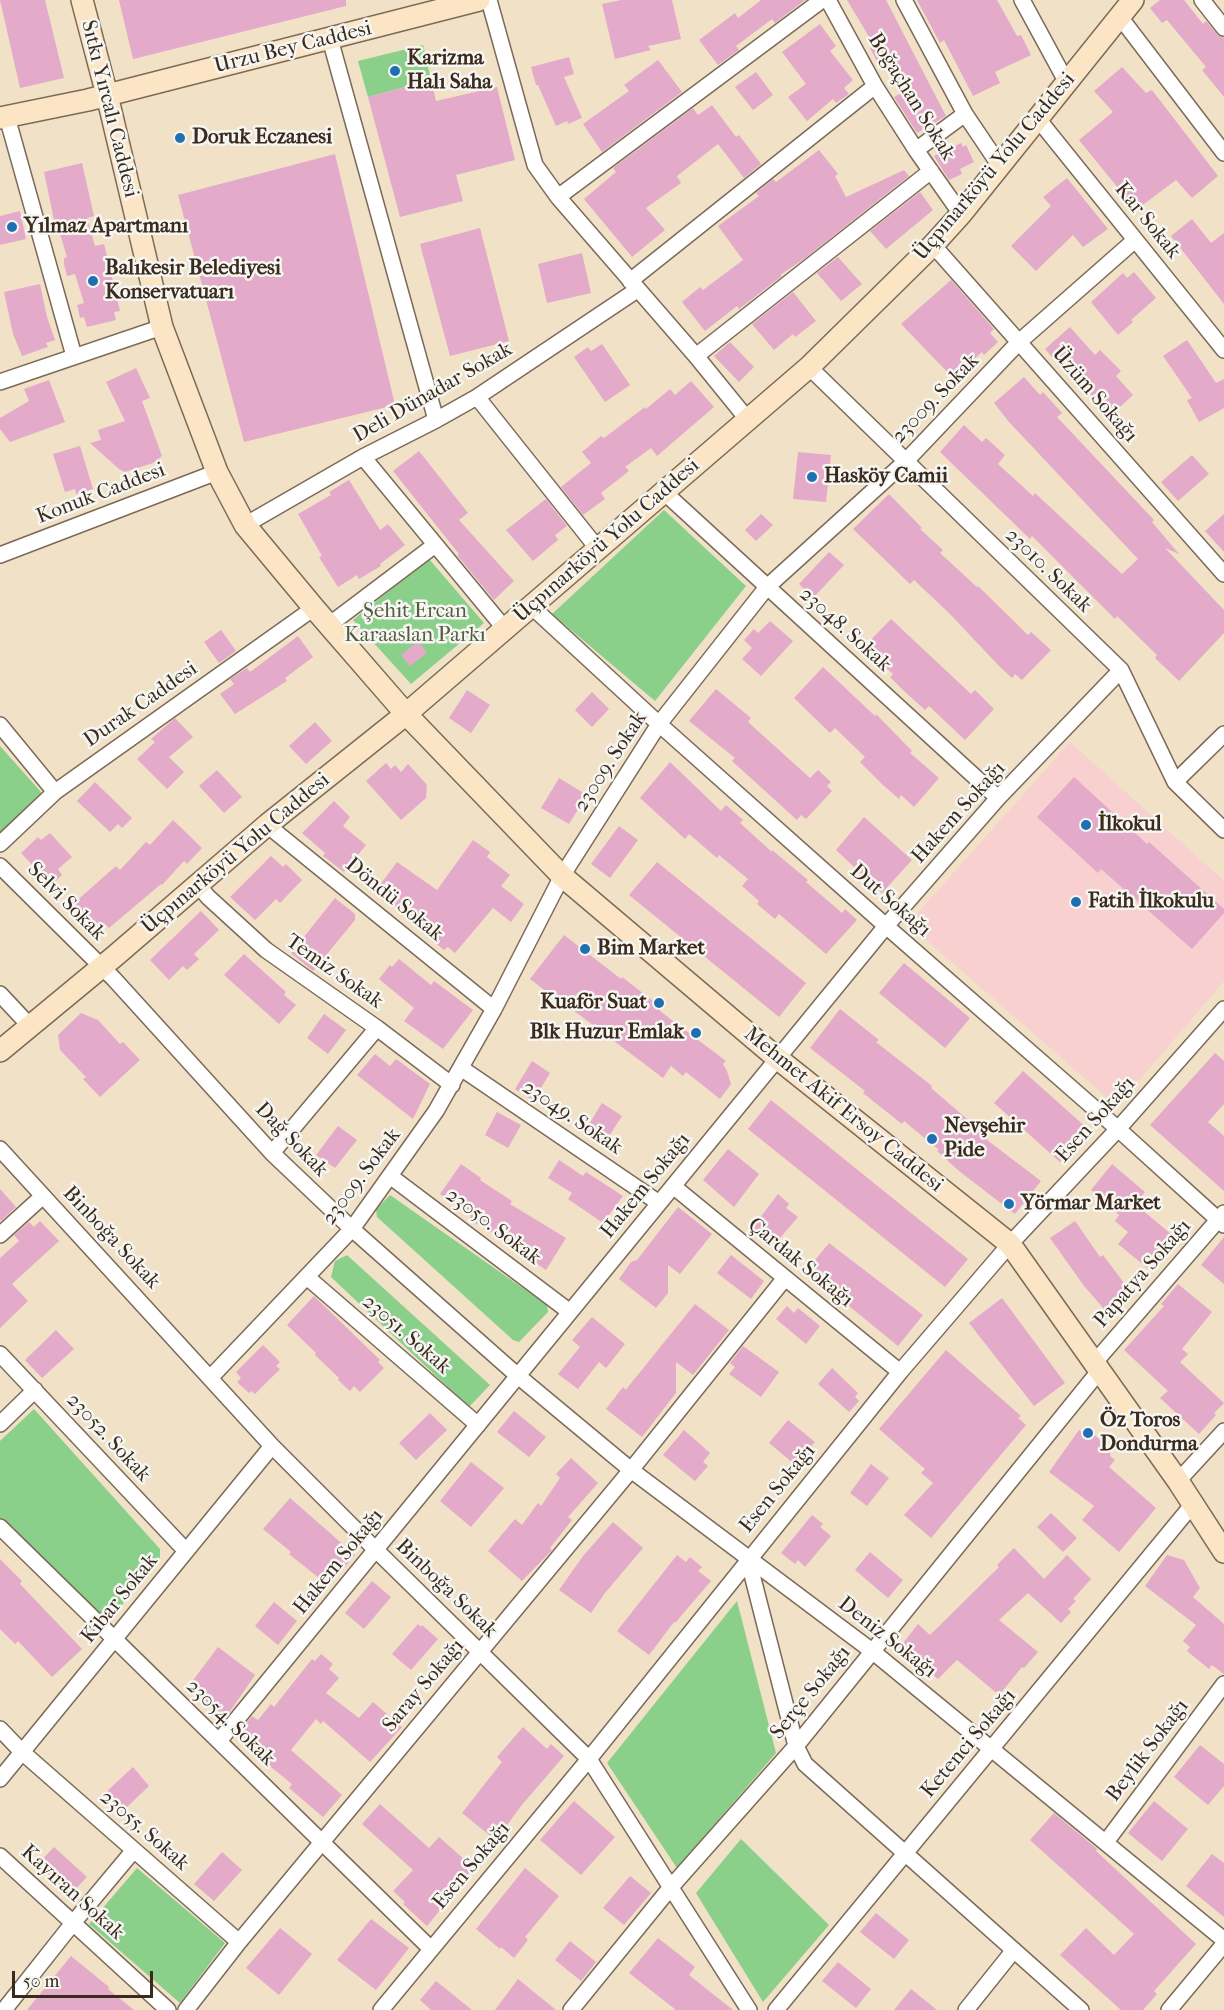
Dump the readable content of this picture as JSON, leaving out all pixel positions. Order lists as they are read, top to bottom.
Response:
{
  "streets": {
    "main road": [
      "Urzu Bey Caddesi",
      "Sıtkı Yırcalı Caddesi",
      "Üçpınarköyü Yolu Caddesi",
      "Mehmet Akif Ersoy Caddesi"
    ],
    "street": [
      "Boğaçhan Sokak",
      "Kar Sokak",
      "Deli Dünadar Sokak",
      "Üzüm Sokağı",
      "23009. Sokak",
      "Konuk Caddesi",
      "23010. Sokak",
      "23048. Sokak",
      "Durak Caddesi",
      "Hakem Sokağı",
      "Döndü Sokak",
      "Dut Sokağı",
      "Selvi Sokak",
      "Temiz Sokak",
      "23049. Sokak",
      "Esen Sokağı",
      "Dağ Sokak",
      "23050. Sokak",
      "Binboğa Sokak",
      "Çardak Sokağı",
      "Papatya Sokağı",
      "23051. Sokak",
      "23052. Sokak",
      "Kibar Sokak",
      "Deniz Sokağı",
      "Saray Sokağı",
      "Serçe Sokağı",
      "23054. Sokak",
      "Ketenci Sokağı",
      "Beylik Sokağı",
      "23055. Sokak",
      "Kayıran Sokak"
    ]
  },
  "crossings": [
    ["Urzu Bey Caddesi", "Sıtkı Yırcalı Caddesi"],
    ["Boğaçhan Sokak", "Üçpınarköyü Yolu Caddesi"],
    ["Boğaçhan Sokak", "Deli Dünadar Sokak"],
    ["Sıtkı Yırcalı Caddesi", "Üçpınarköyü Yolu Caddesi"],
    ["Sıtkı Yırcalı Caddesi", "Deli Dünadar Sokak"],
    ["Sıtkı Yırcalı Caddesi", "Konuk Caddesi"],
    ["Sıtkı Yırcalı Caddesi", "Durak Caddesi"],
    ["Sıtkı Yırcalı Caddesi", "Mehmet Akif Ersoy Caddesi"],
    ["Üçpınarköyü Yolu Caddesi", "Kar Sokak"],
    ["Üçpınarköyü Yolu Caddesi", "Üzüm Sokağı"],
    ["Üçpınarköyü Yolu Caddesi", "23010. Sokak"],
    ["Üçpınarköyü Yolu Caddesi", "23048. Sokak"],
    ["Üçpınarköyü Yolu Caddesi", "Döndü Sokak"],
    ["Üçpınarköyü Yolu Caddesi", "Dut Sokağı"],
    ["Üçpınarköyü Yolu Caddesi", "Selvi Sokak"],
    ["Üçpınarköyü Yolu Caddesi", "Temiz Sokak"],
    ["Üçpınarköyü Yolu Caddesi", "Mehmet Akif Ersoy Caddesi"],
    ["Üçpınarköyü Yolu Caddesi", "Dağ Sokak"],
    ["Kar Sokak", "23009. Sokak"],
    ["Üzüm Sokağı", "23009. Sokak"],
    ["23009. Sokak", "23010. Sokak"],
    ["23009. Sokak", "23048. Sokak"],
    ["23009. Sokak", "Döndü Sokak"],
    ["23009. Sokak", "Dut Sokağı"],
    ["23009. Sokak", "Temiz Sokak"],
    ["23009. Sokak", "Mehmet Akif Ersoy Caddesi"],
    ["23009. Sokak", "23049. Sokak"],
    ["23009. Sokak", "Dağ Sokak"],
    ["23009. Sokak", "23050. Sokak"],
    ["23009. Sokak", "Binboğa Sokak"],
    ["23009. Sokak", "23051. Sokak"],
    ["23010. Sokak", "Hakem Sokağı"],
    ["23048. Sokak", "Hakem Sokağı"],
    ["Hakem Sokağı", "Dut Sokağı"],
    ["Hakem Sokağı", "Mehmet Akif Ersoy Caddesi"],
    ["Hakem Sokağı", "23049. Sokak"],
    ["Hakem Sokağı", "Dağ Sokak"],
    ["Hakem Sokağı", "23050. Sokak"],
    ["Hakem Sokağı", "Binboğa Sokak"],
    ["Hakem Sokağı", "Çardak Sokağı"],
    ["Hakem Sokağı", "23051. Sokak"],
    ["Hakem Sokağı", "Deniz Sokağı"],
    ["Hakem Sokağı", "23054. Sokak"],
    ["Dut Sokağı", "Esen Sokağı"],
    ["Dut Sokağı", "Papatya Sokağı"],
    ["Selvi Sokak", "Dağ Sokak"],
    ["Mehmet Akif Ersoy Caddesi", "Esen Sokağı"],
    ["Mehmet Akif Ersoy Caddesi", "Papatya Sokağı"],
    ["Mehmet Akif Ersoy Caddesi", "Serçe Sokağı"],
    ["Mehmet Akif Ersoy Caddesi", "Ketenci Sokağı"],
    ["Esen Sokağı", "Binboğa Sokak"],
    ["Esen Sokağı", "Çardak Sokağı"],
    ["Esen Sokağı", "Deniz Sokağı"],
    ["Esen Sokağı", "23054. Sokak"],
    ["Dağ Sokak", "Deniz Sokağı"],
    ["Binboğa Sokak", "Kibar Sokak"],
    ["Binboğa Sokak", "Saray Sokağı"],
    ["Binboğa Sokak", "Serçe Sokağı"],
    ["Çardak Sokağı", "Saray Sokağı"],
    ["Papatya Sokağı", "Serçe Sokağı"],
    ["23052. Sokak", "Kibar Sokak"],
    ["Kibar Sokak", "23054. Sokak"],
    ["Kibar Sokak", "23055. Sokak"],
    ["Deniz Sokağı", "Saray Sokağı"],
    ["Deniz Sokağı", "Serçe Sokağı"],
    ["Deniz Sokağı", "Ketenci Sokağı"],
    ["Deniz Sokağı", "Beylik Sokağı"],
    ["Saray Sokağı", "23054. Sokak"],
    ["Saray Sokağı", "23055. Sokak"]
  ],
  "parks": ["Şehit Ercan Karaaslan Parkı"],
  "places": [
    "Karizma Halı Saha",
    "Doruk Eczanesi",
    "Yılmaz Apartmanı",
    "Balıkesir Belediyesi Konservatuarı",
    "Hasköy Camii",
    "İlkokul",
    "Fatih İlkokulu",
    "Bim Market",
    "Kuaför Suat",
    "Blk Huzur Emlak",
    "Nevşehir Pide",
    "Yörmar Market",
    "Öz Toros Dondurma"
  ],
  "scale_bar": "50 m"
}
